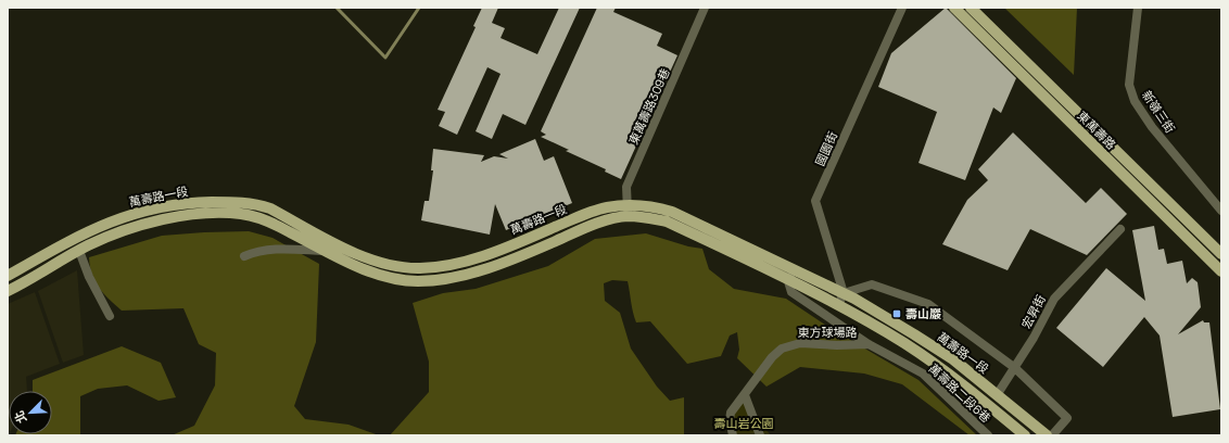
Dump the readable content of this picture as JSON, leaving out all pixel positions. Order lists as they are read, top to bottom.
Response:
{
  "streets": {
    "main road": ["東萬壽路", "萬壽路一段"],
    "street": [
      "東萬壽路309巷",
      "新嶺三街",
      "國園街",
      "宏昇街",
      "東方球場路",
      "萬壽路二段6巷"
    ]
  },
  "crossings": [
    ["東萬壽路309巷", "萬壽路一段"],
    ["國園街", "萬壽路一段"],
    ["萬壽路一段", "宏昇街"],
    ["萬壽路一段", "東方球場路"],
    ["東方球場路", "萬壽路二段6巷"]
  ],
  "parks": ["壽山岩公園"],
  "places": {
    "transit": ["壽山巖"]
  },
  "north": "bottom left"
}
